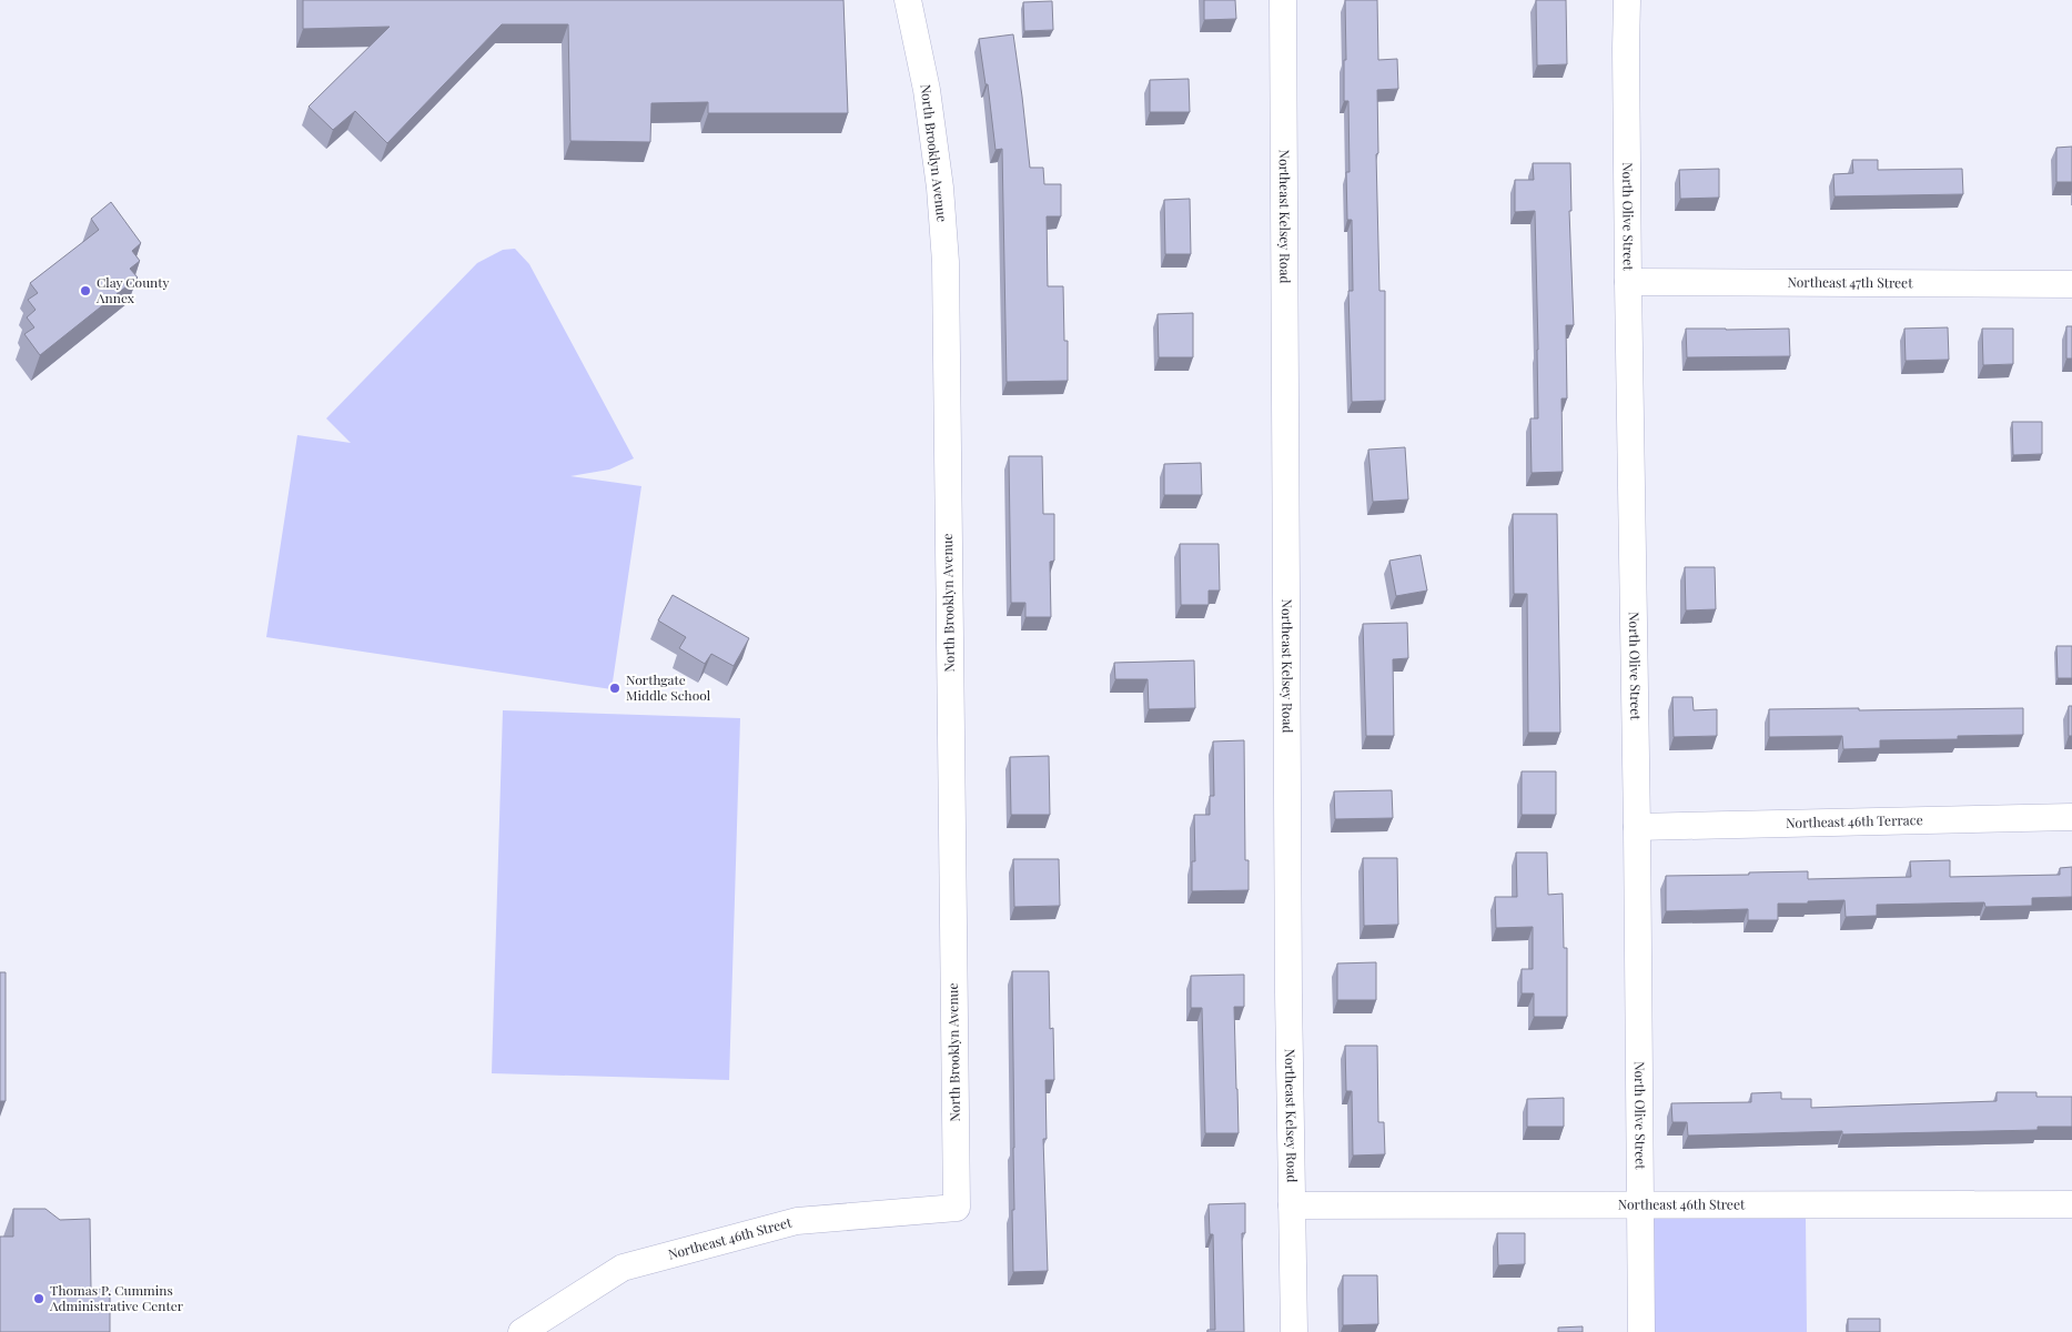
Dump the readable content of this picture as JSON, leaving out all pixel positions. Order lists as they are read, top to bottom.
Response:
{
  "streets": {
    "street": [
      "North Brooklyn Avenue",
      "Northeast Kelsey Road",
      "North Olive Street",
      "Northeast 47th Street",
      "Northeast 46th Terrace",
      "Northeast 46th Street"
    ]
  },
  "crossings": [
    ["North Brooklyn Avenue", "Northeast 46th Street"],
    ["Northeast Kelsey Road", "Northeast 46th Street"],
    ["North Olive Street", "Northeast 47th Street"],
    ["North Olive Street", "Northeast 46th Terrace"],
    ["North Olive Street", "Northeast 46th Street"]
  ],
  "places": ["Clay County Annex", "Northgate Middle School", "Thomas P. Cummins Administrative Center"]
}
